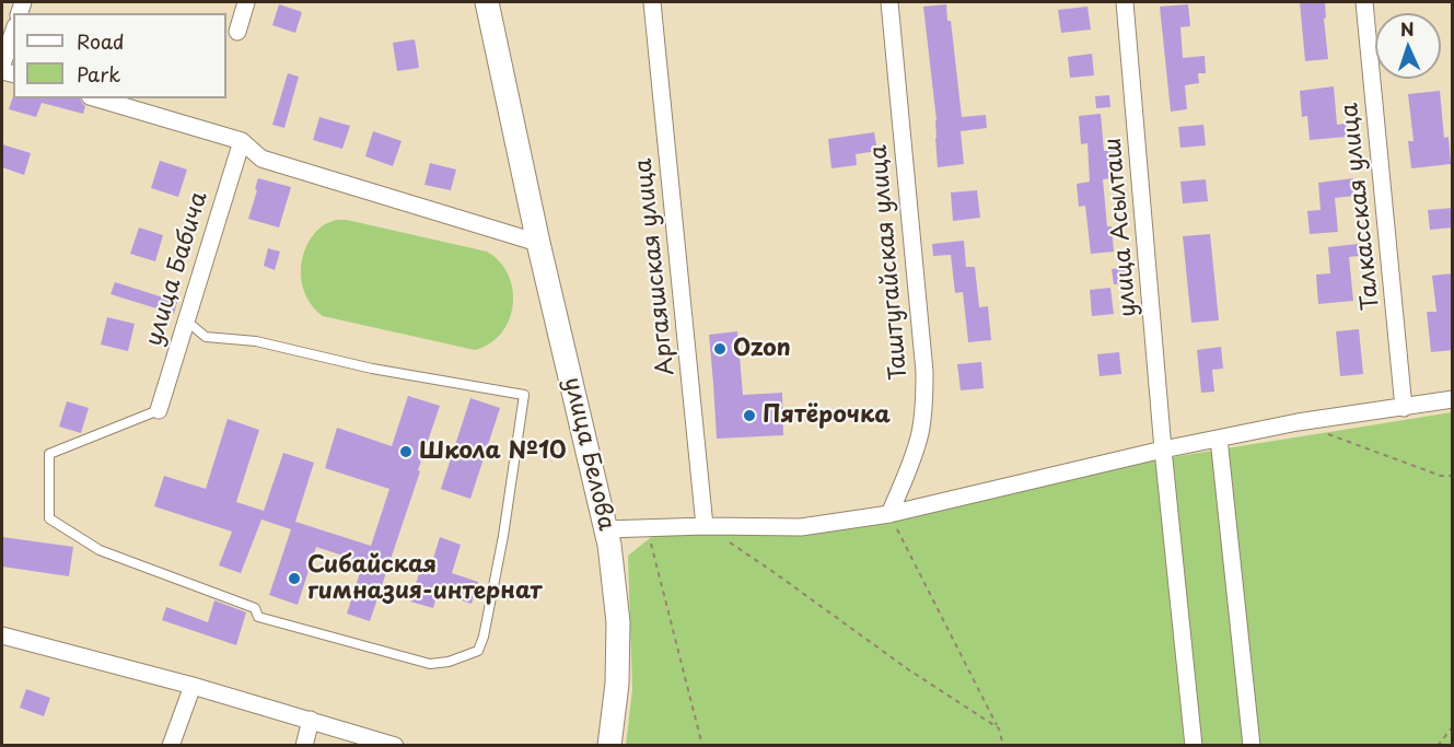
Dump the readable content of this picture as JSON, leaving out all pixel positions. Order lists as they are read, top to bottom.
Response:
{
  "streets": {
    "main road": ["улица Белова"],
    "street": [
      "Талкасская улица",
      "улица Асылташ",
      "Таштугайская улица",
      "Аргаяшская улица",
      "улица Бабича"
    ]
  },
  "places": [
    "Ozon",
    "Пятёрочка",
    "Школа №10",
    "Сибайская гимназия-интернат"
  ],
  "legend": ["Road", "Park"],
  "north": "top"
}
